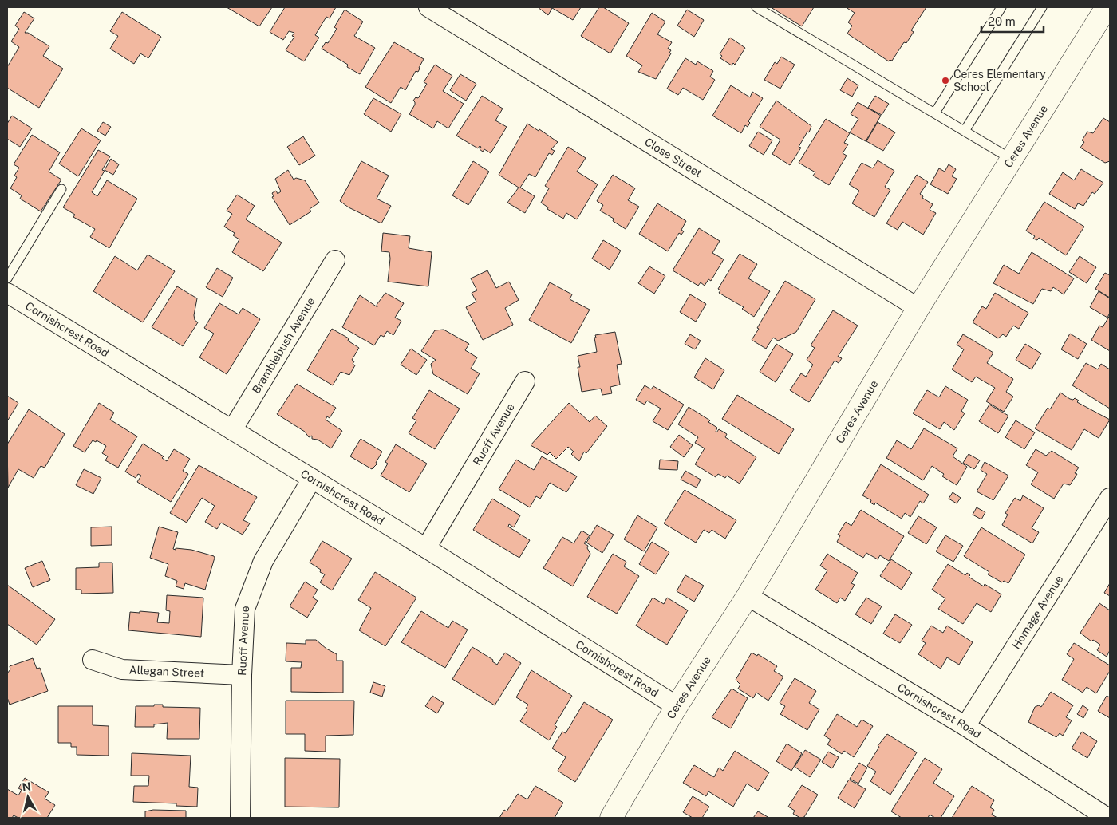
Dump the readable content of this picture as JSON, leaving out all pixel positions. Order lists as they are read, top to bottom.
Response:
{
  "streets": {
    "street": [
      "Ceres Avenue",
      "Close Street",
      "Cornishcrest Road",
      "Bramblebush Avenue",
      "Ruoff Avenue",
      "Homage Avenue",
      "Allegan Street"
    ]
  },
  "crossings": [
    ["Ceres Avenue", "Close Street"],
    ["Ceres Avenue", "Cornishcrest Road"],
    ["Cornishcrest Road", "Bramblebush Avenue"],
    ["Cornishcrest Road", "Ruoff Avenue"],
    ["Cornishcrest Road", "Homage Avenue"],
    ["Ruoff Avenue", "Allegan Street"]
  ],
  "places": ["Ceres Elementary School"],
  "scale_bar": "20 m",
  "north": "top"
}
